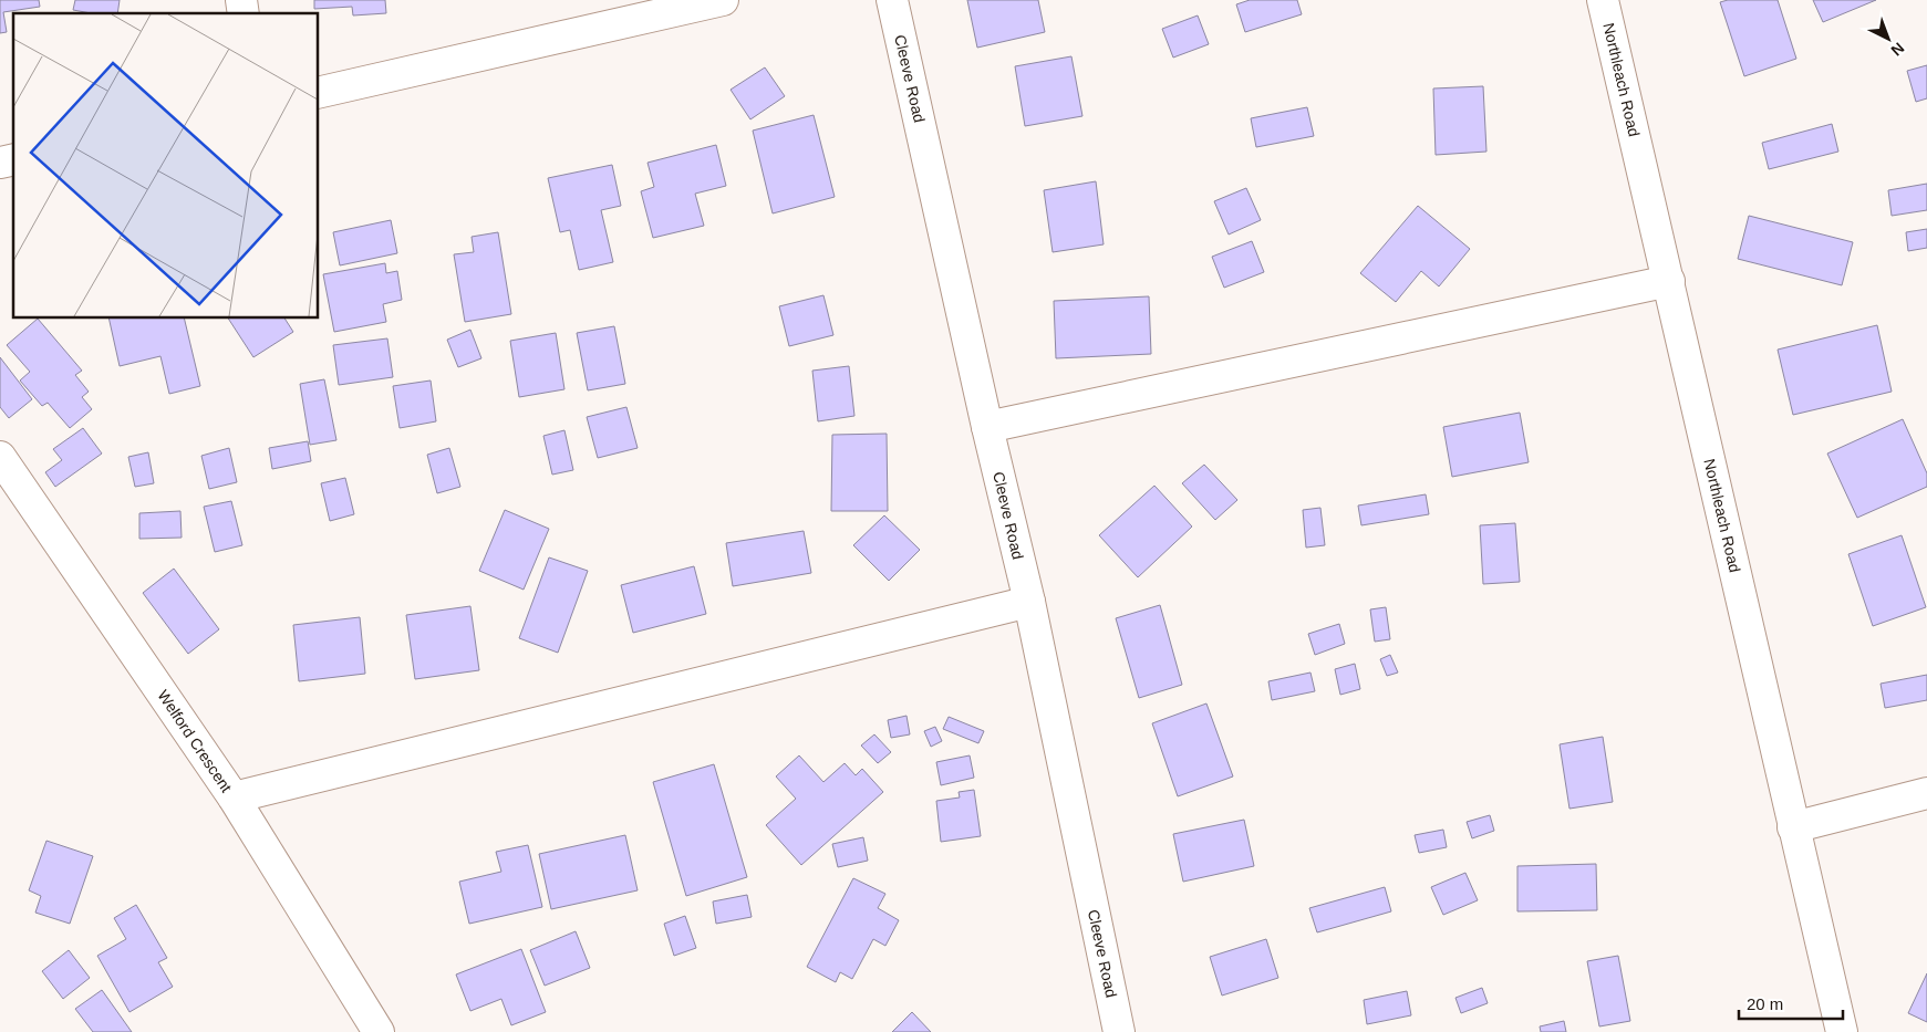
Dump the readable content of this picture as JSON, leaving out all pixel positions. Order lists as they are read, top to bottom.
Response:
{
  "streets": {
    "street": ["Cleeve Road", "Northleach Road", "Welford Crescent"]
  },
  "scale_bar": "20 m",
  "north": "bottom right"
}
